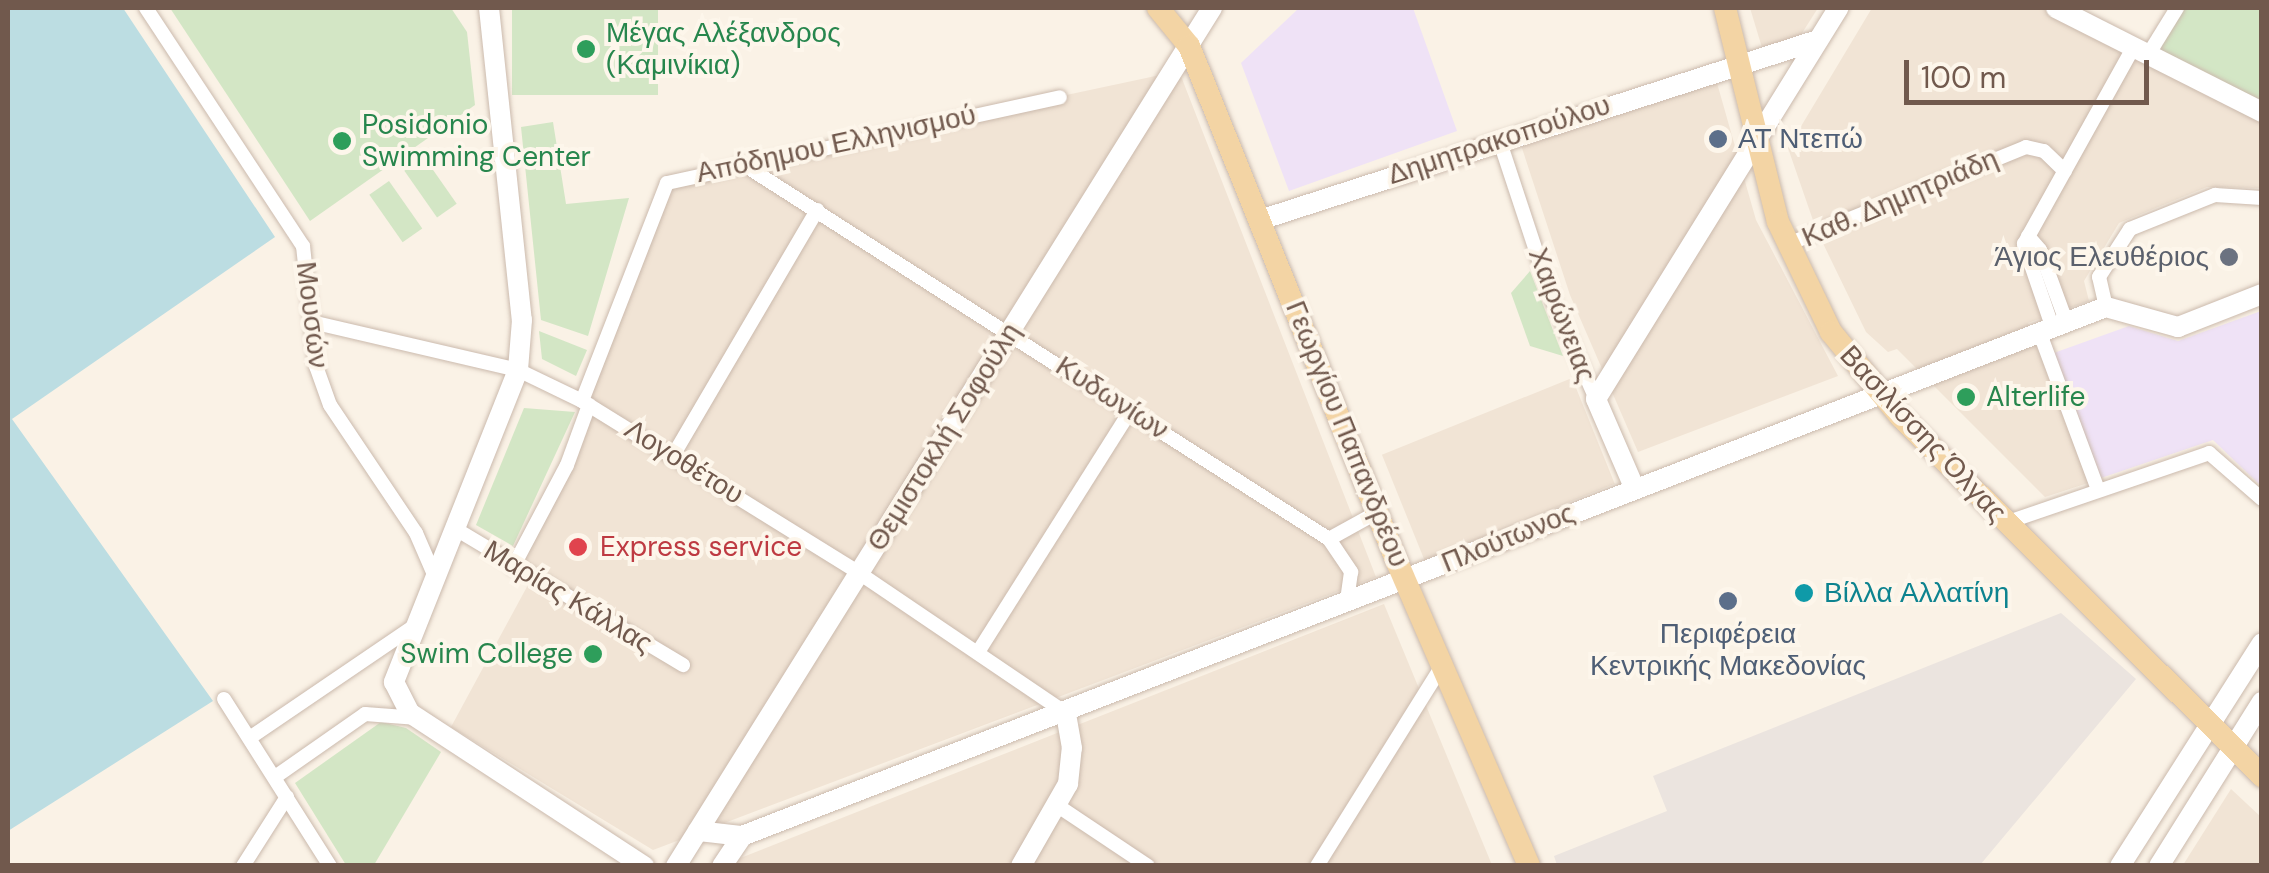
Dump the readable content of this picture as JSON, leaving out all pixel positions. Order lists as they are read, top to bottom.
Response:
{
  "streets": {
    "main road": [
      "Δημητρακοπούλου",
      "Χαιρώνειας",
      "Γεωργίου Παπανδρέου",
      "Βασιλίσσης Όλγας",
      "Θεμιστοκλή Σοφούλη",
      "Πλούτωνος",
      "Μαρίας Κάλλας"
    ],
    "street": [
      "Απόδημου Ελληνισμού",
      "Καθ. Δημητριάδη",
      "Μουσών",
      "Κυδωνίων",
      "Λογοθέτου"
    ]
  },
  "crossings": [
    ["Δημητρακοπούλου", "Χαιρώνειας"],
    ["Δημητρακοπούλου", "Γεωργίου Παπανδρέου"],
    ["Δημητρακοπούλου", "Βασιλίσσης Όλγας"],
    ["Απόδημου Ελληνισμού", "Κυδωνίων"],
    ["Απόδημου Ελληνισμού", "Λογοθέτου"],
    ["Καθ. Δημητριάδη", "Βασιλίσσης Όλγας"],
    ["Μουσών", "Λογοθέτου"],
    ["Μουσών", "Μαρίας Κάλλας"],
    ["Χαιρώνειας", "Πλούτωνος"],
    ["Κυδωνίων", "Θεμιστοκλή Σοφούλη"],
    ["Γεωργίου Παπανδρέου", "Θεμιστοκλή Σοφούλη"],
    ["Γεωργίου Παπανδρέου", "Πλούτωνος"],
    ["Βασιλίσσης Όλγας", "Πλούτωνος"],
    ["Θεμιστοκλή Σοφούλη", "Λογοθέτου"],
    ["Θεμιστοκλή Σοφούλη", "Πλούτωνος"],
    ["Λογοθέτου", "Πλούτωνος"],
    ["Λογοθέτου", "Μαρίας Κάλλας"]
  ],
  "places": [
    "Μέγας Αλέξανδρος (Καμινίκια)",
    "ΑΤ Ντεπώ",
    "Posidonio Swimming Center",
    "Άγιος Ελευθέριος",
    "Alterlife",
    "Express service",
    "Βίλλα Αλλατίνη",
    "Περιφέρεια Κεντρικής Μακεδονίας",
    "Swim College"
  ],
  "scale_bar": "100 m"
}
